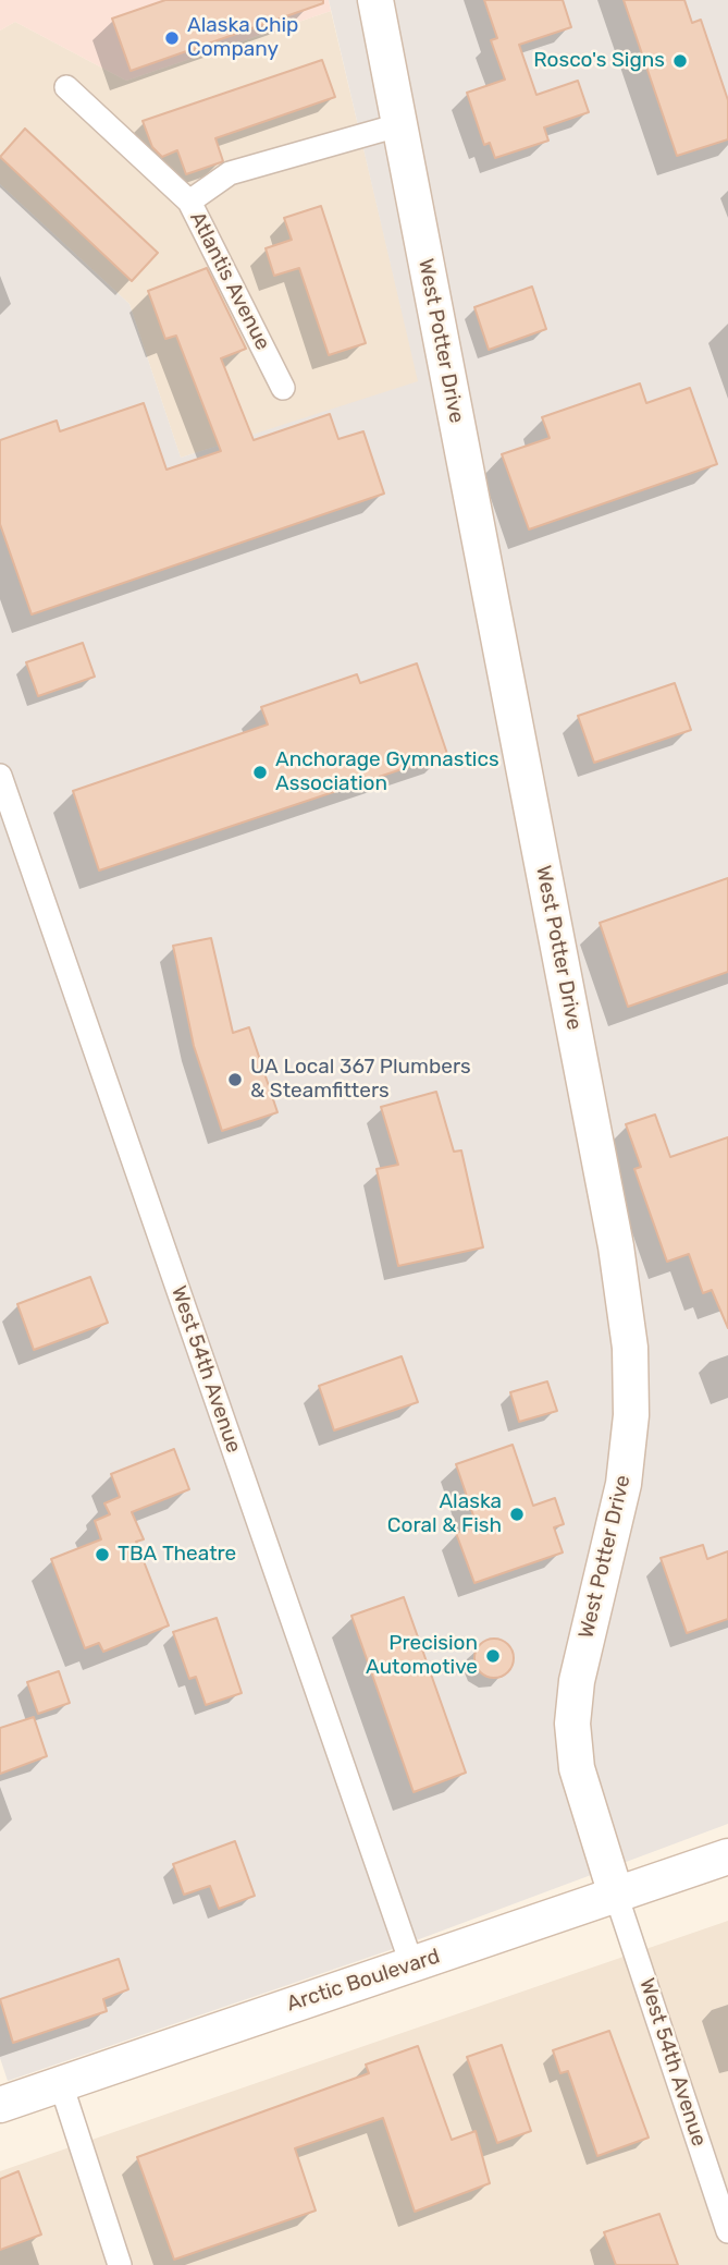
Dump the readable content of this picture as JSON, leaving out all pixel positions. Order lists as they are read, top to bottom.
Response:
{
  "streets": {
    "main road": ["West Potter Drive", "Arctic Boulevard"],
    "street": ["Atlantis Avenue", "West 54th Avenue"]
  },
  "crossings": [
    ["West Potter Drive", "West 54th Avenue"],
    ["West Potter Drive", "Arctic Boulevard"],
    ["West 54th Avenue", "Arctic Boulevard"]
  ],
  "places": [
    "Alaska Chip Company",
    "Rosco's Signs",
    "Anchorage Gymnastics Association",
    "UA Local 367 Plumbers & Steamfitters",
    "Alaska Coral & Fish",
    "TBA Theatre",
    "Precision Automotive"
  ]
}
